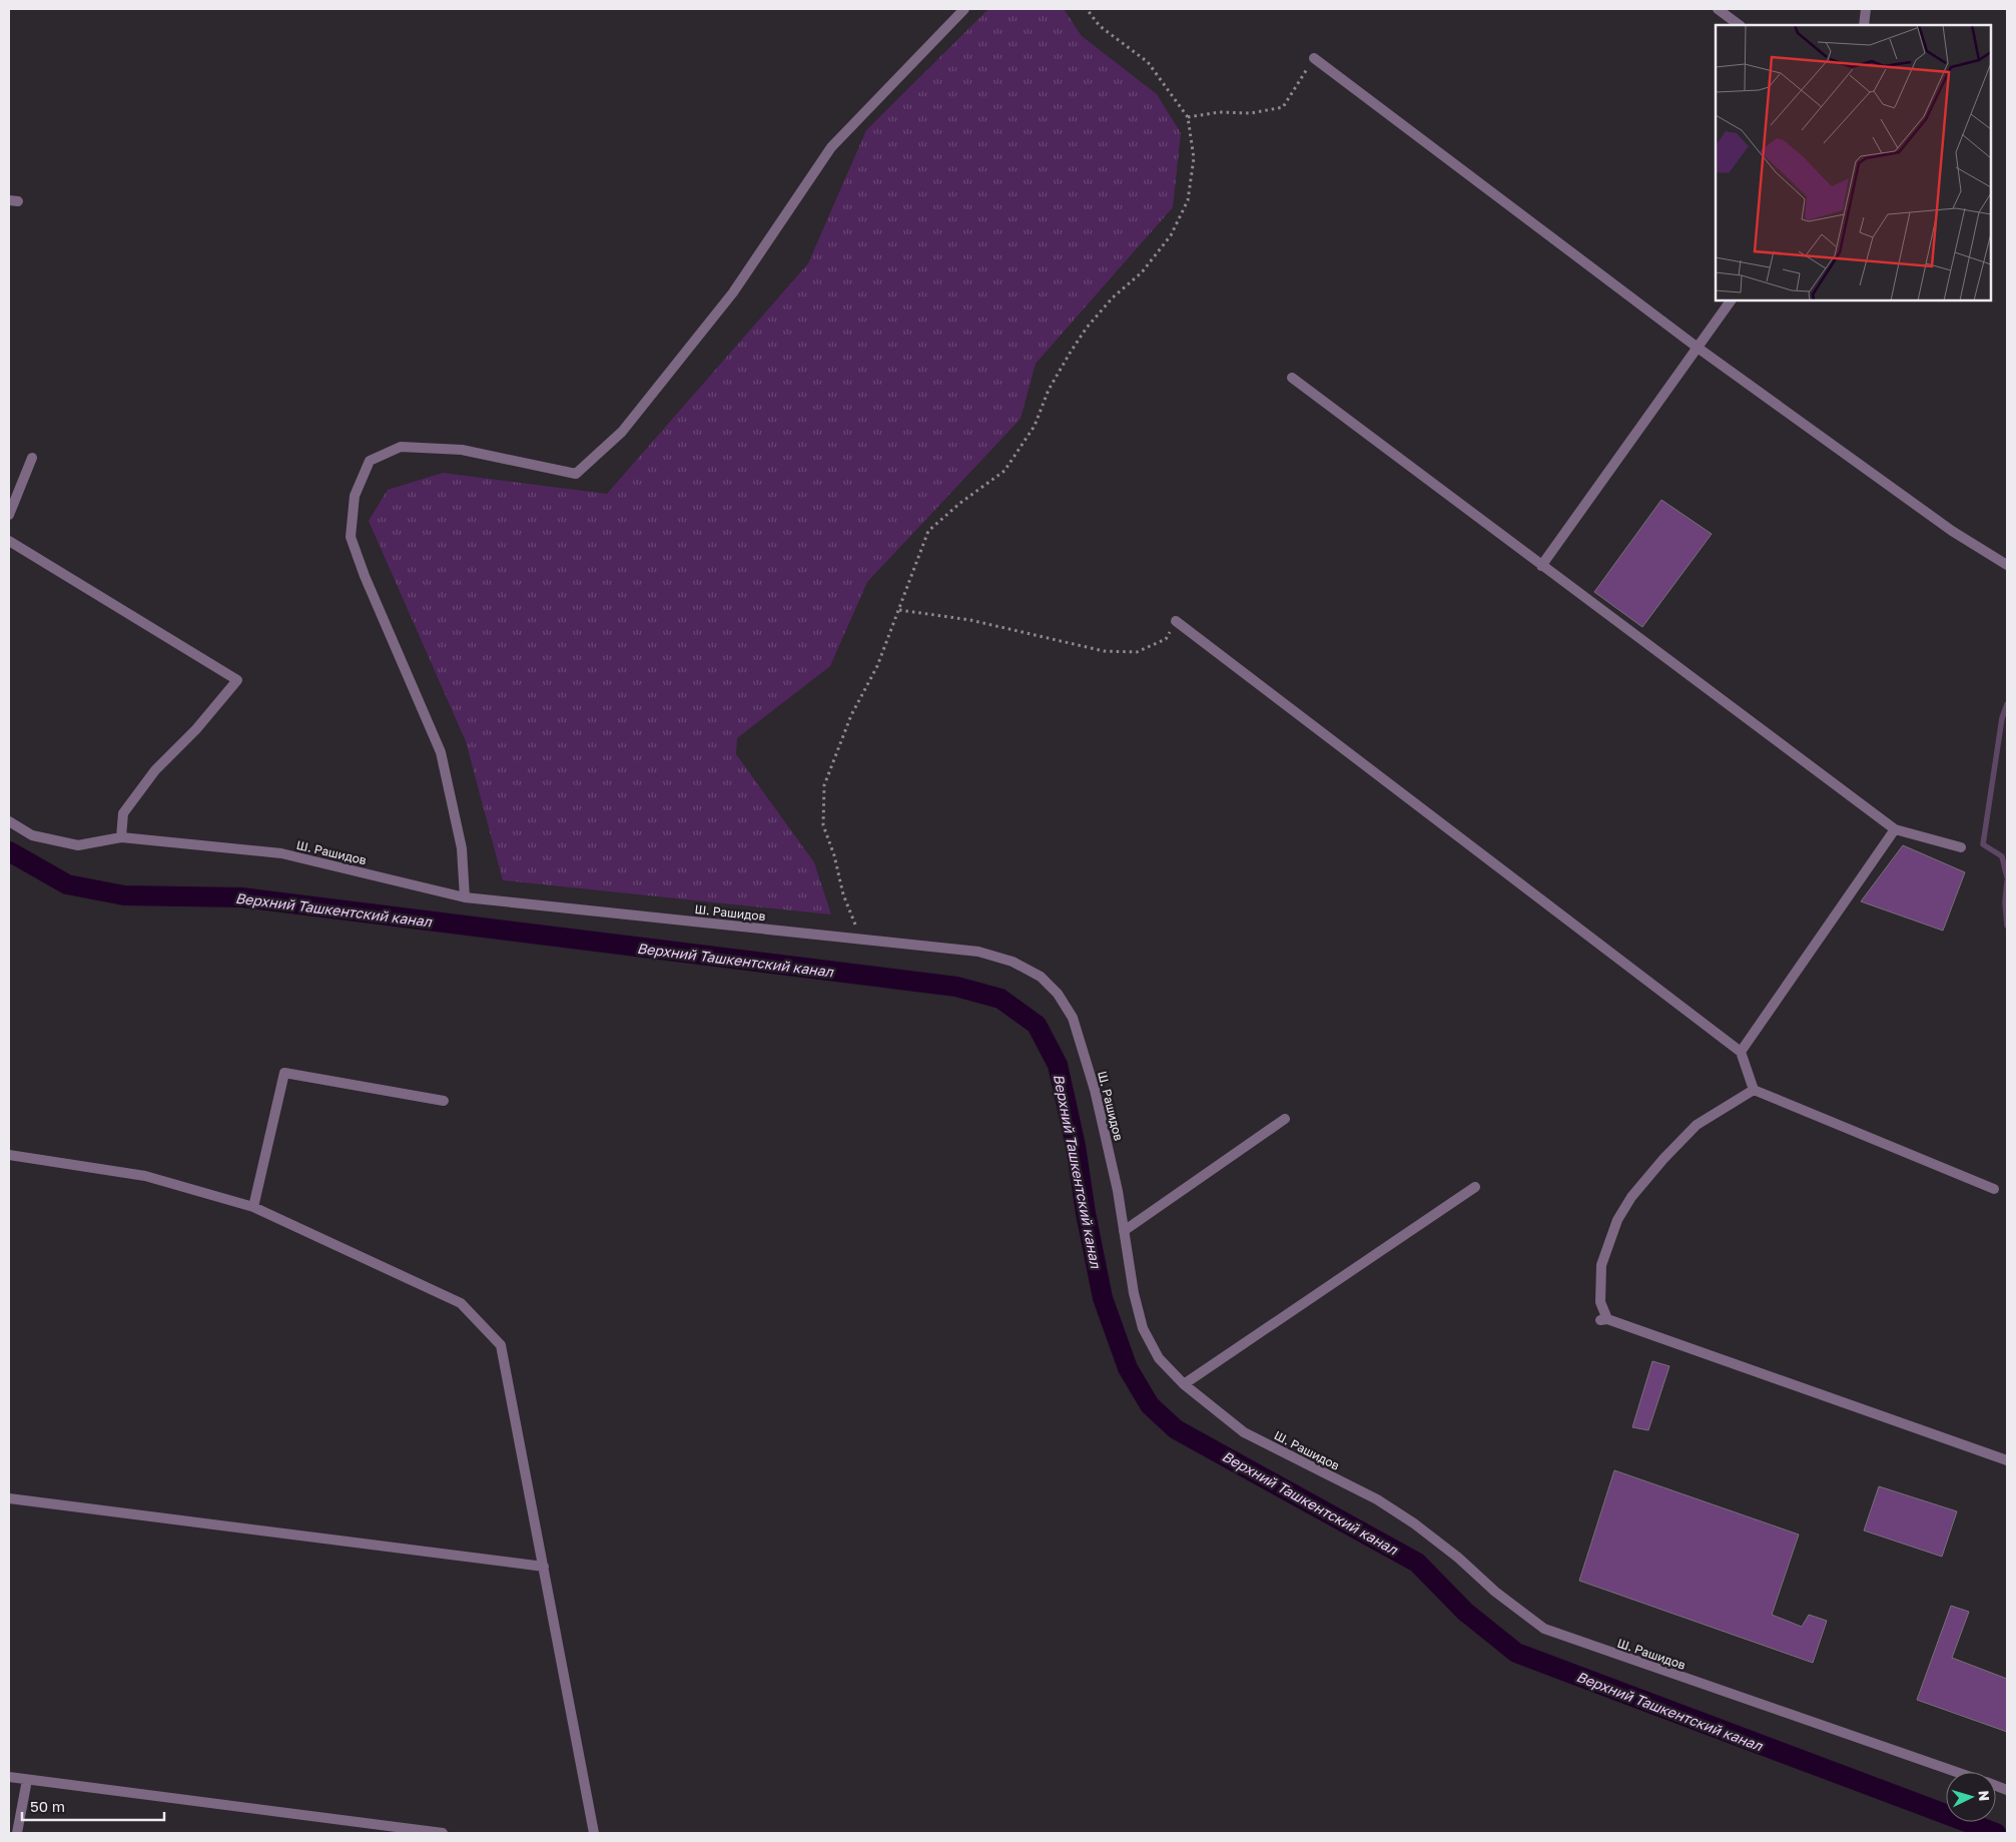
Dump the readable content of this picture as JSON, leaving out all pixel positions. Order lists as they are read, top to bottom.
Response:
{
  "streets": {
    "street": ["Ш. Рашидов"]
  },
  "water": ["Верхний Ташкентский канал"],
  "scale_bar": "50 m",
  "north": "right"
}
